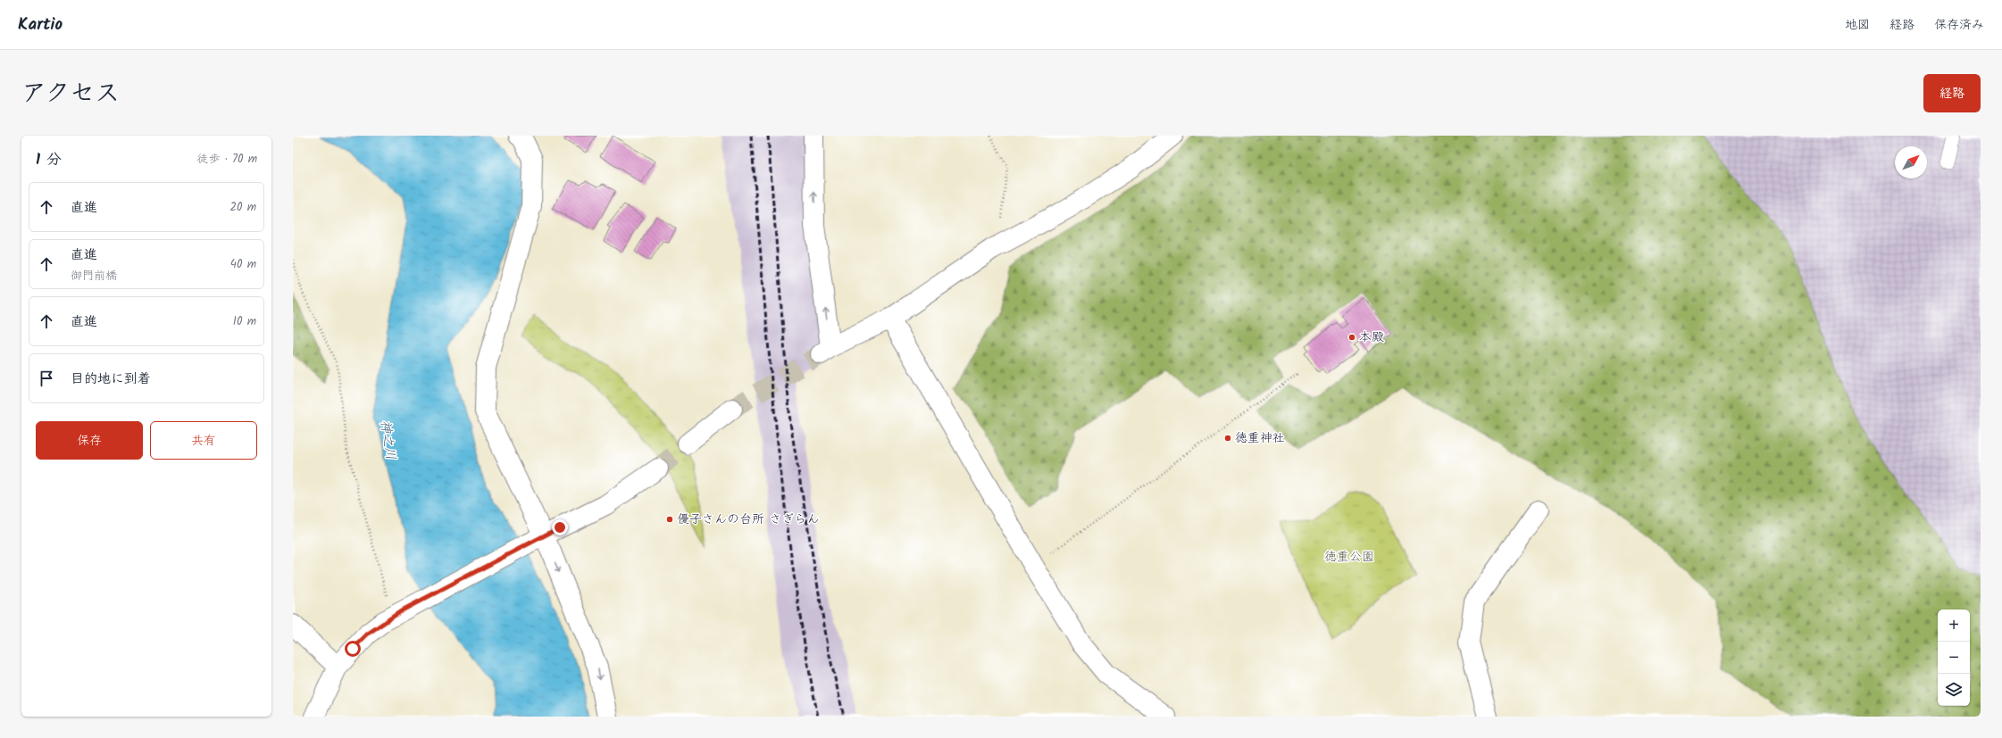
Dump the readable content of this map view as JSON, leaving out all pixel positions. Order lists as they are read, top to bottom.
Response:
{
  "water": ["神之川"],
  "parks": ["徳重公園"],
  "places": ["本殿", "徳重神社", "優子さんの台所 さぎらん"],
  "north": "top right",
  "page": {
    "header": "Kartio",
    "nav": ["地図", "経路", "保存済み"],
    "title": "アクセス",
    "buttons": [
      "経路",
      ["保存", "共有"]
    ],
    "heading": ["1 分", "徒歩 · 70 m"],
    "list": [
      ["直進", "20 m"],
      ["直進", "御門前橋", "40 m"],
      ["直進", "10 m"],
      "目的地に到着"
    ],
    "map_buttons": ["+", "−"]
  }
}
